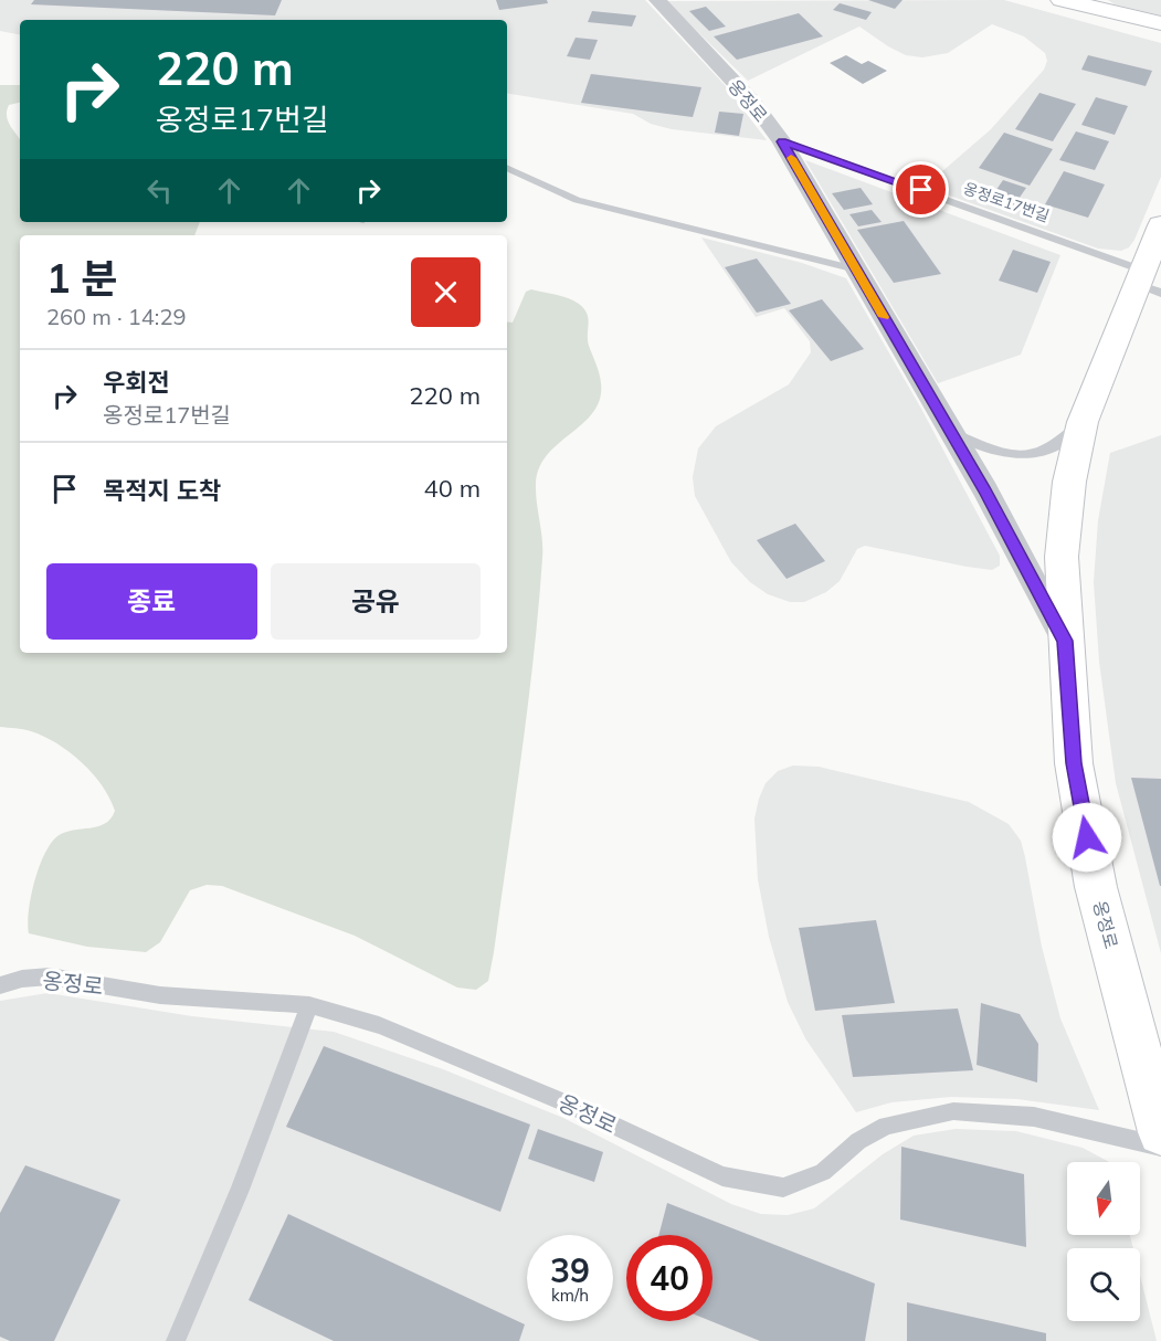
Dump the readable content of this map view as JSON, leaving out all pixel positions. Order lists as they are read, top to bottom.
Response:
{
  "streets": {
    "street": ["옹정로"],
    "lane": ["옹정로17번길"]
  },
  "crossings": [
    ["옹정로", "옹정로17번길"]
  ],
  "north": "bottom",
  "page": {
    "turn": ["220 m", "옹정로17번길"],
    "heading": ["1 분", "260 m · 14:29"],
    "list": [
      {
        "name": "우회전",
        "note": "옹정로17번길",
        "value": "220 m"
      },
      {
        "name": "목적지 도착",
        "value": "40 m"
      }
    ],
    "buttons": ["종료", "공유"],
    "speed": "39 km/h",
    "limit": "40"
  }
}
